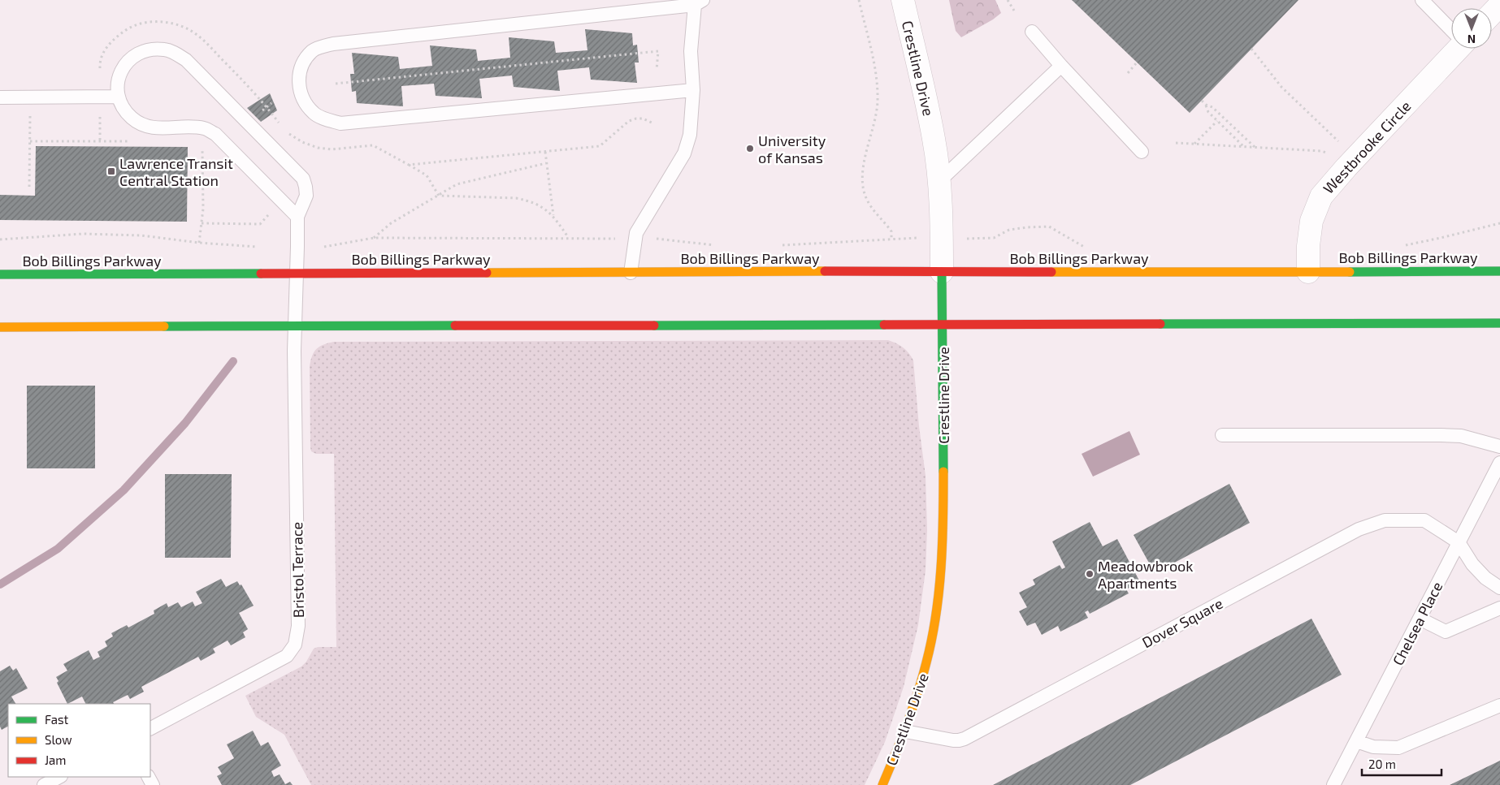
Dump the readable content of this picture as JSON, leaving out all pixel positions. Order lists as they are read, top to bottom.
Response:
{
  "streets": {
    "main road": ["Crestline Drive", "Bob Billings Parkway"],
    "street": ["Westbrooke Circle"],
    "lane": ["Bristol Terrace", "Dover Square", "Chelsea Place"]
  },
  "crossings": [
    ["Crestline Drive", "Bob Billings Parkway"],
    ["Crestline Drive", "Dover Square"],
    ["Westbrooke Circle", "Bob Billings Parkway"],
    ["Bob Billings Parkway", "Bristol Terrace"],
    ["Dover Square", "Chelsea Place"]
  ],
  "places": {
    "other": ["University of Kansas", "Meadowbrook Apartments"],
    "transit": ["Lawrence Transit Central Station"]
  },
  "legend": ["Fast", "Slow", "Jam"],
  "scale_bar": "20 m",
  "north": "bottom"
}
